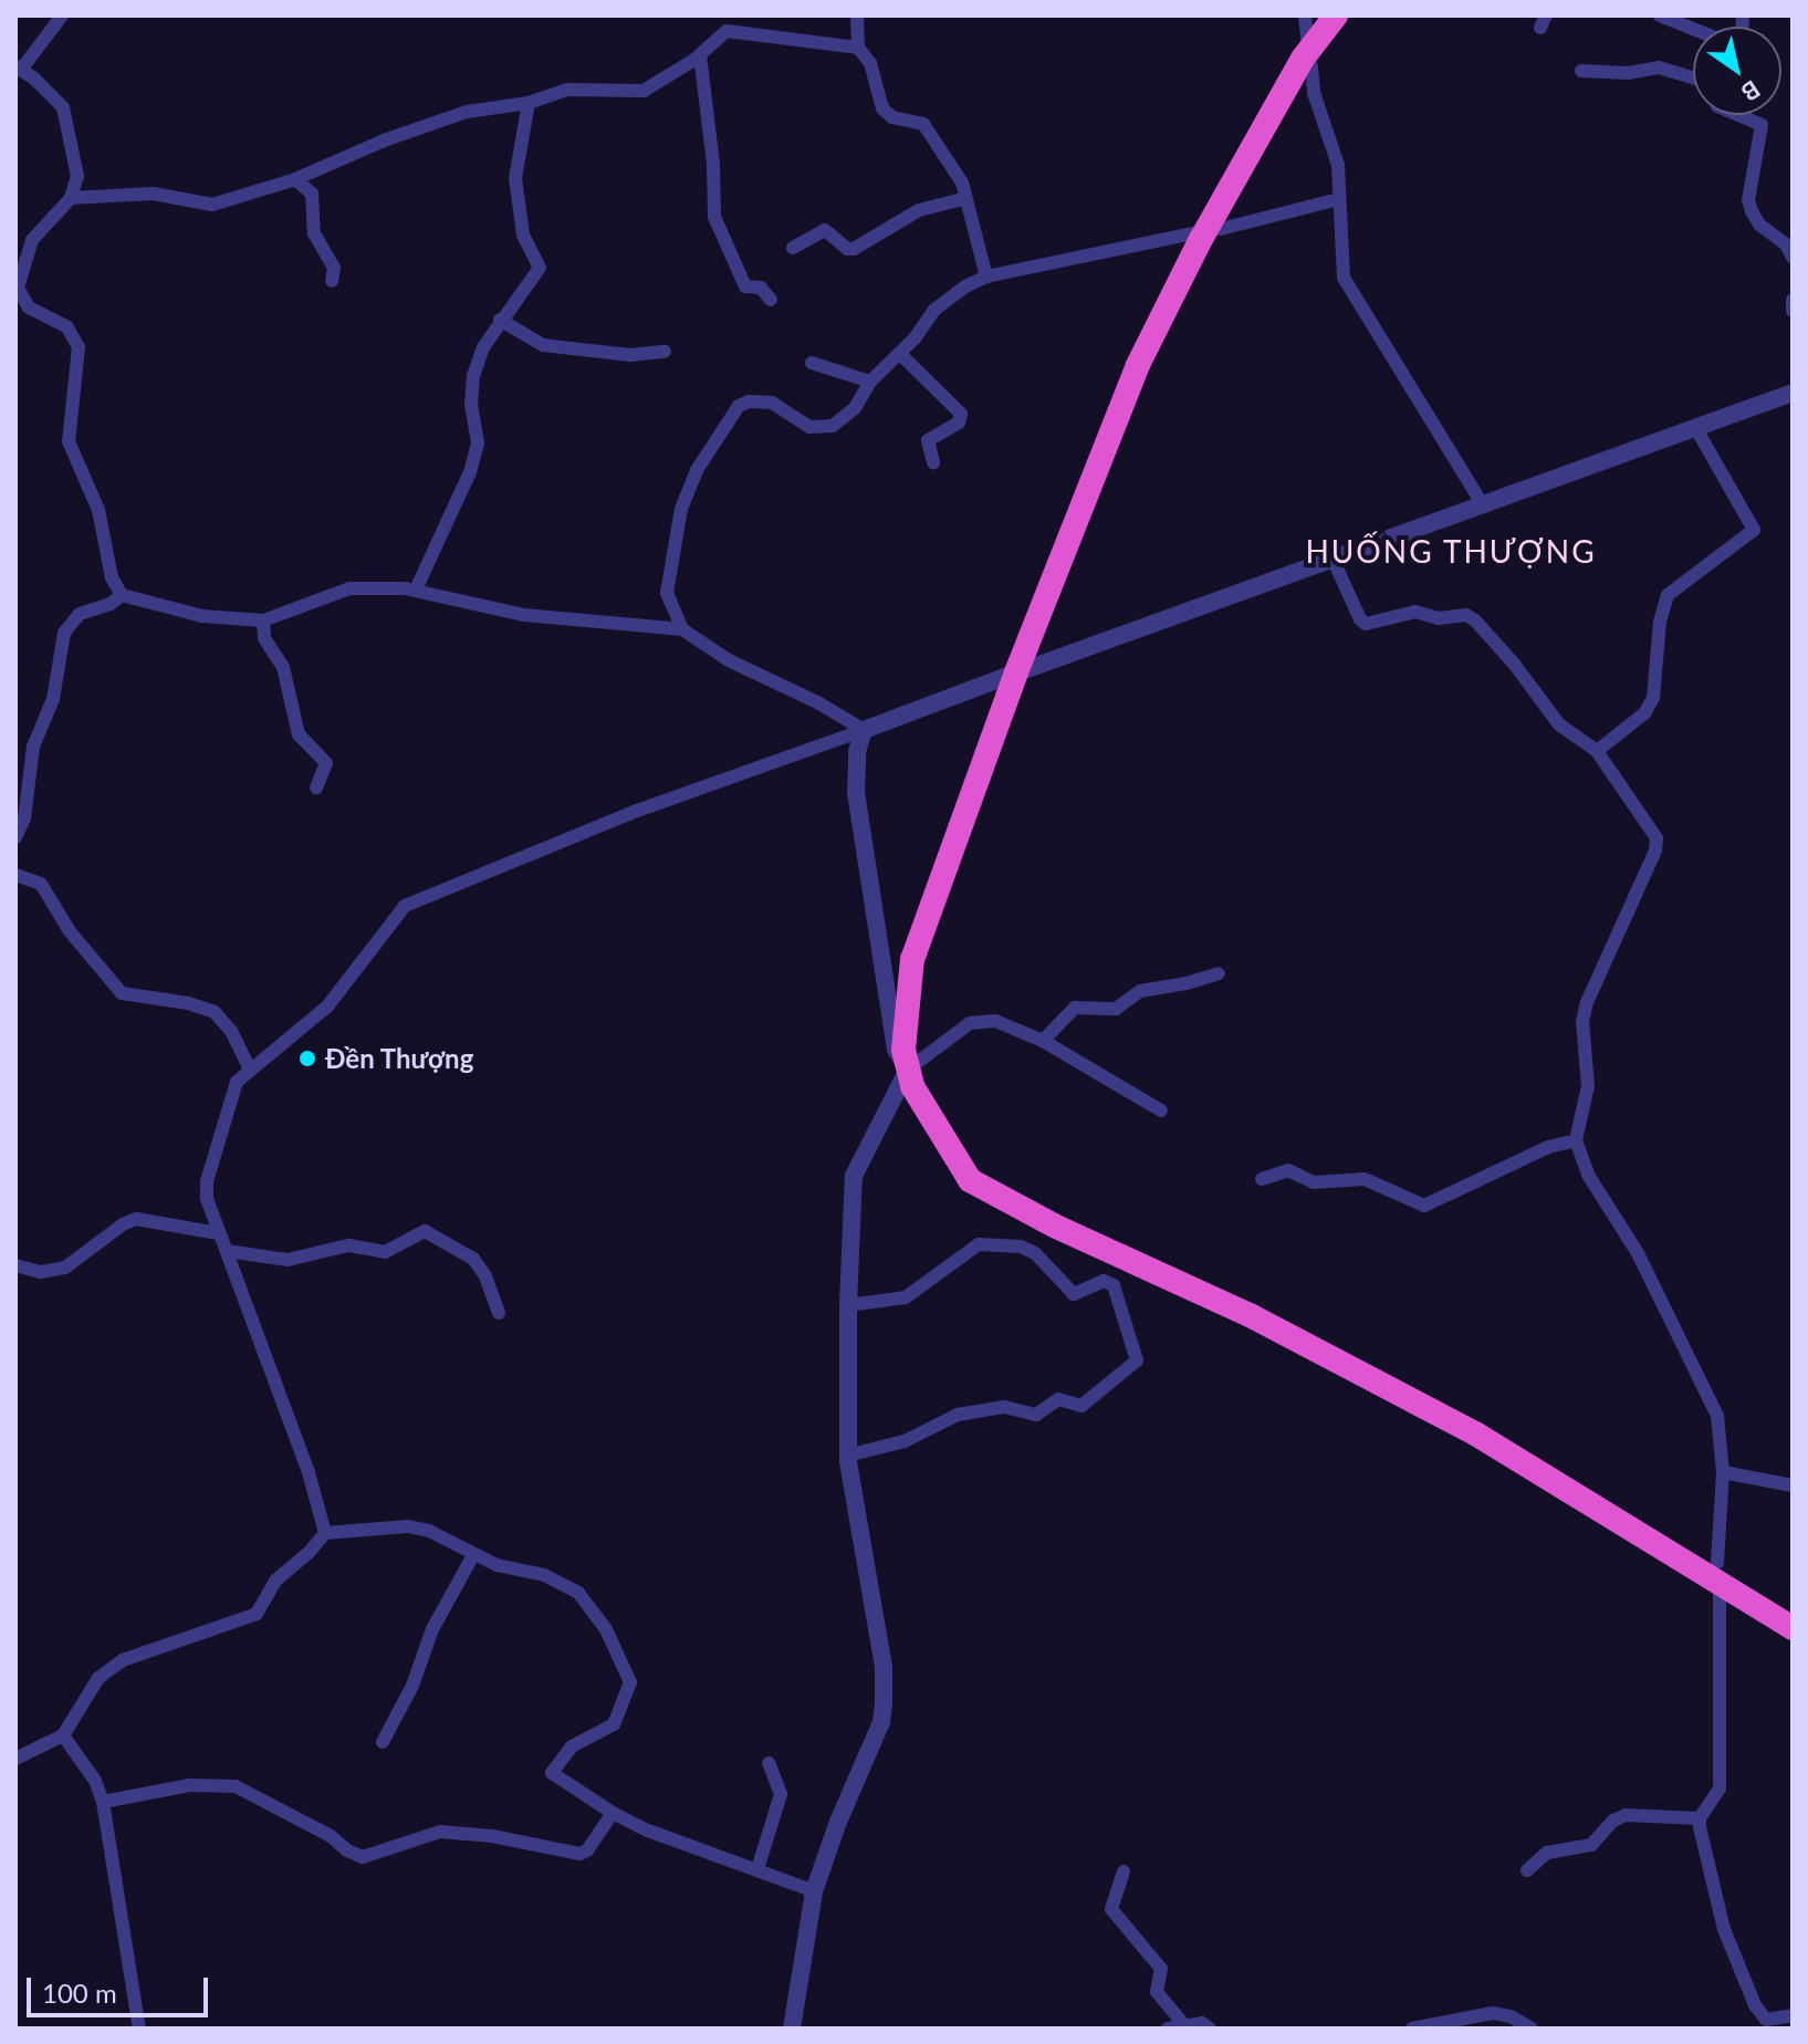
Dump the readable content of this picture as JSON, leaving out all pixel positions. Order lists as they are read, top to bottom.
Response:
{
  "districts": ["HUỐNG THƯỢNG"],
  "places": ["Đền Thượng"],
  "scale_bar": "100 m",
  "north": "bottom right"
}
